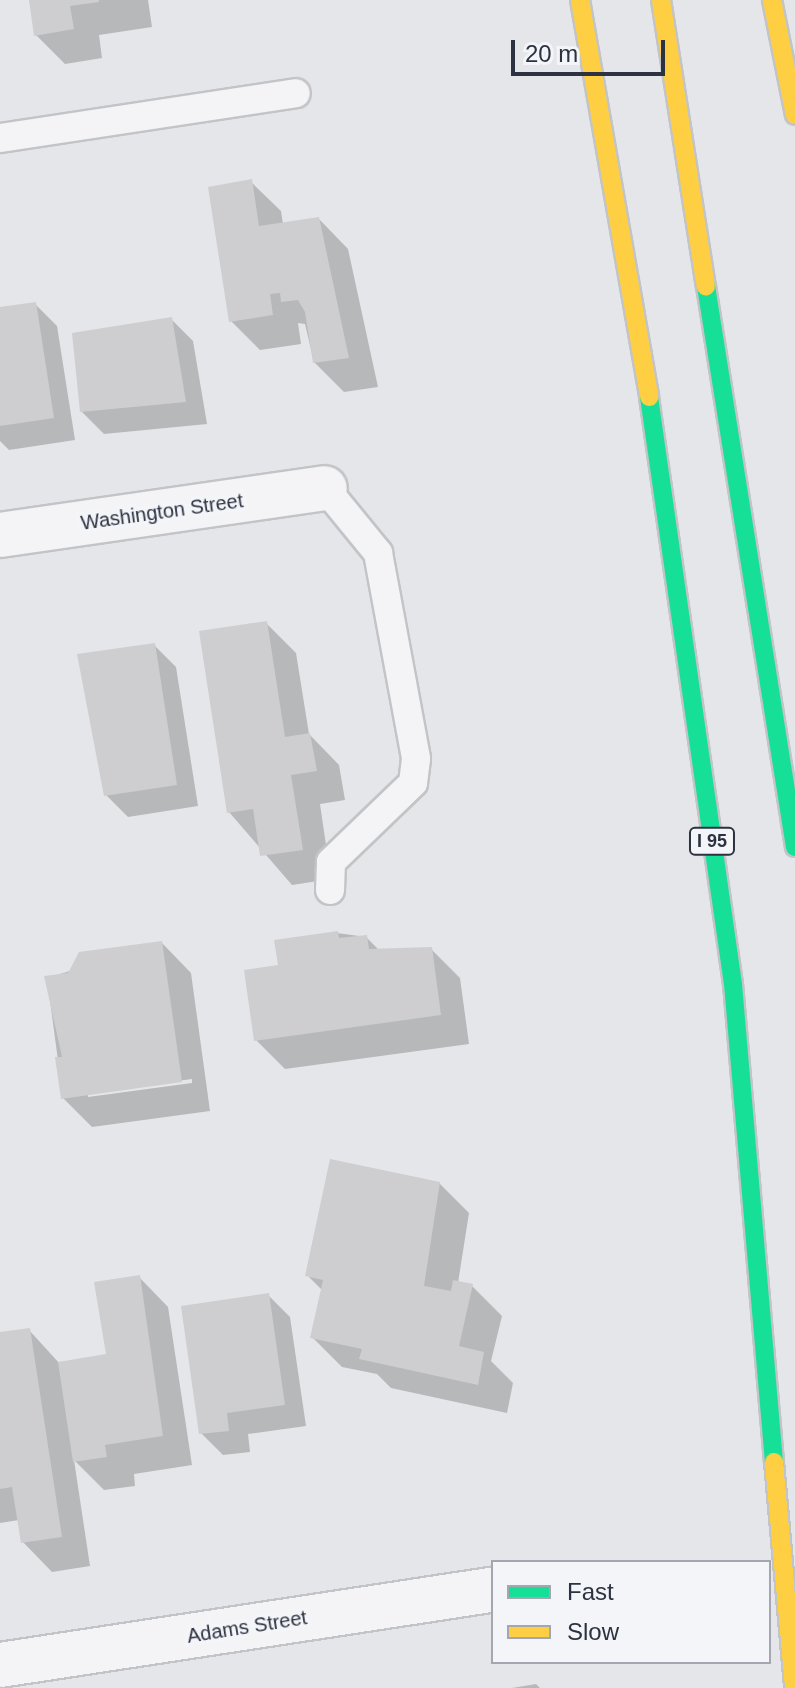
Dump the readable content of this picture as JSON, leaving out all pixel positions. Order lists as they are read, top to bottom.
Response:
{
  "streets": {
    "highway": ["I 95"],
    "street": ["Washington Street", "Adams Street"]
  },
  "legend": ["Fast", "Slow"],
  "scale_bar": "20 m"
}
